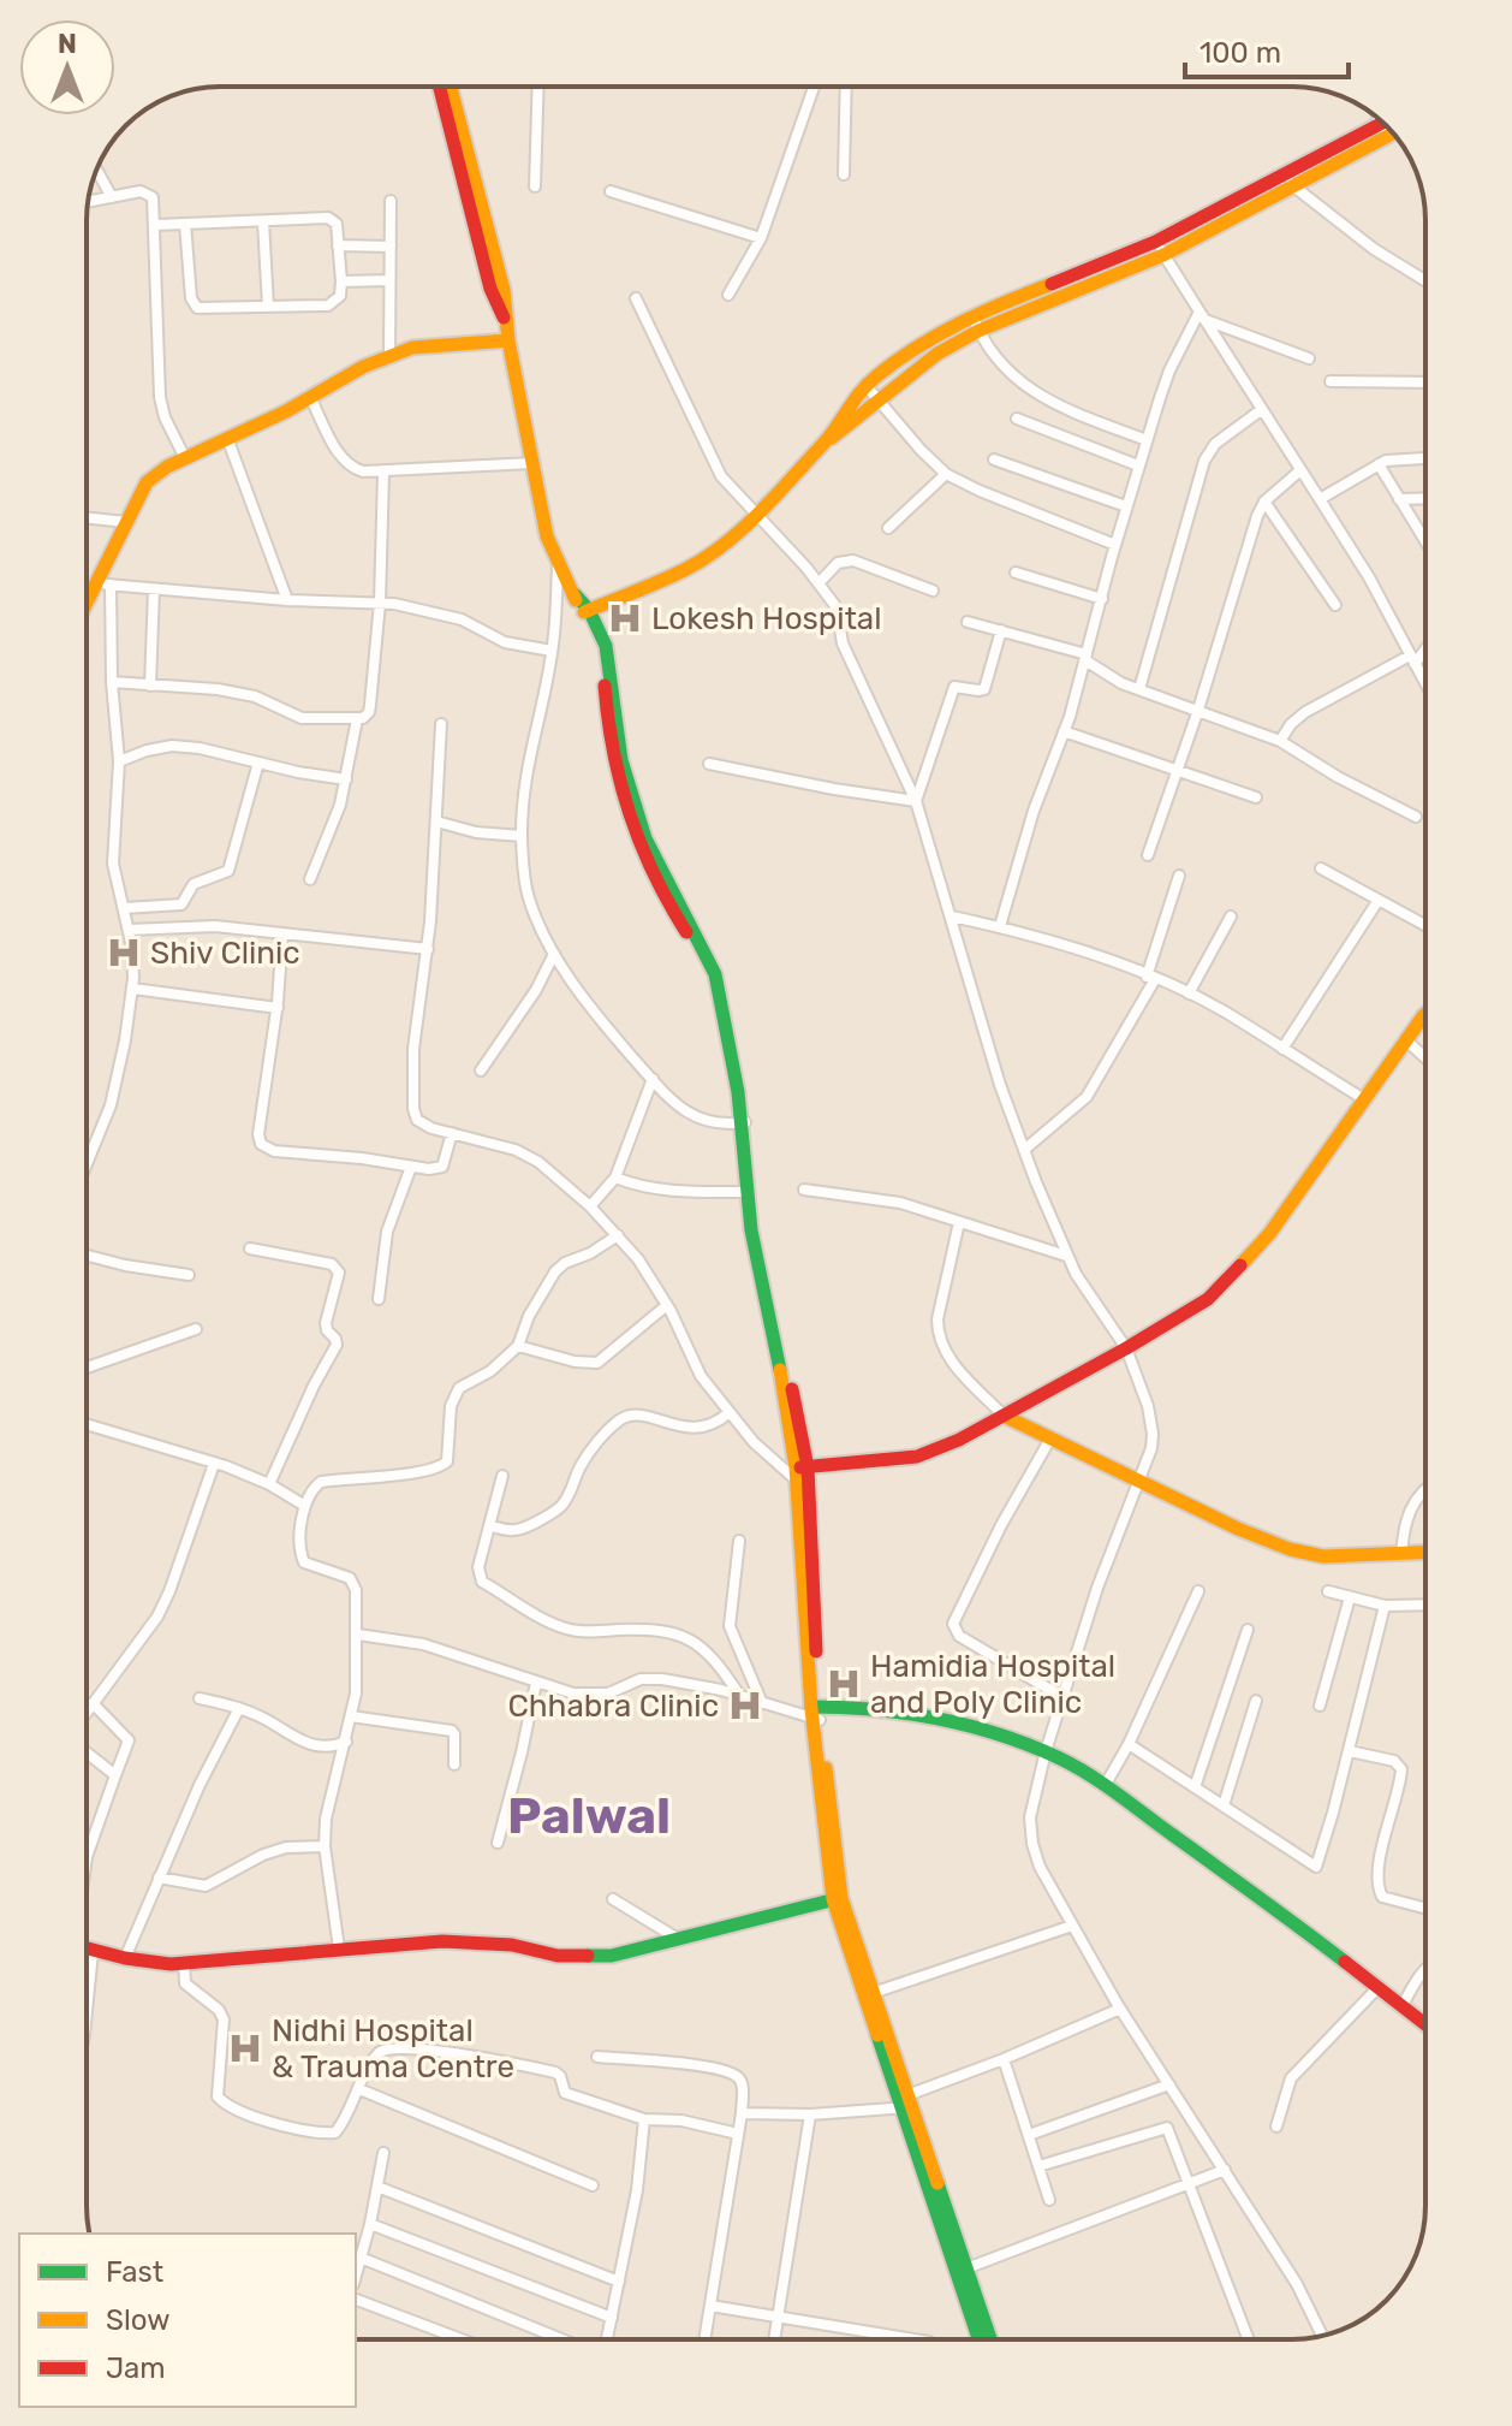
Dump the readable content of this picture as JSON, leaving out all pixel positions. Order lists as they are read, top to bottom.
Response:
{
  "districts": ["Palwal"],
  "places": {
    "hospital": [
      "Lokesh Hospital",
      "Shiv Clinic",
      "Hamidia Hospital and Poly Clinic",
      "Chhabra Clinic",
      "Nidhi Hospital & Trauma Centre"
    ]
  },
  "legend": ["Fast", "Slow", "Jam"],
  "scale_bar": "100 m",
  "north": "top"
}
